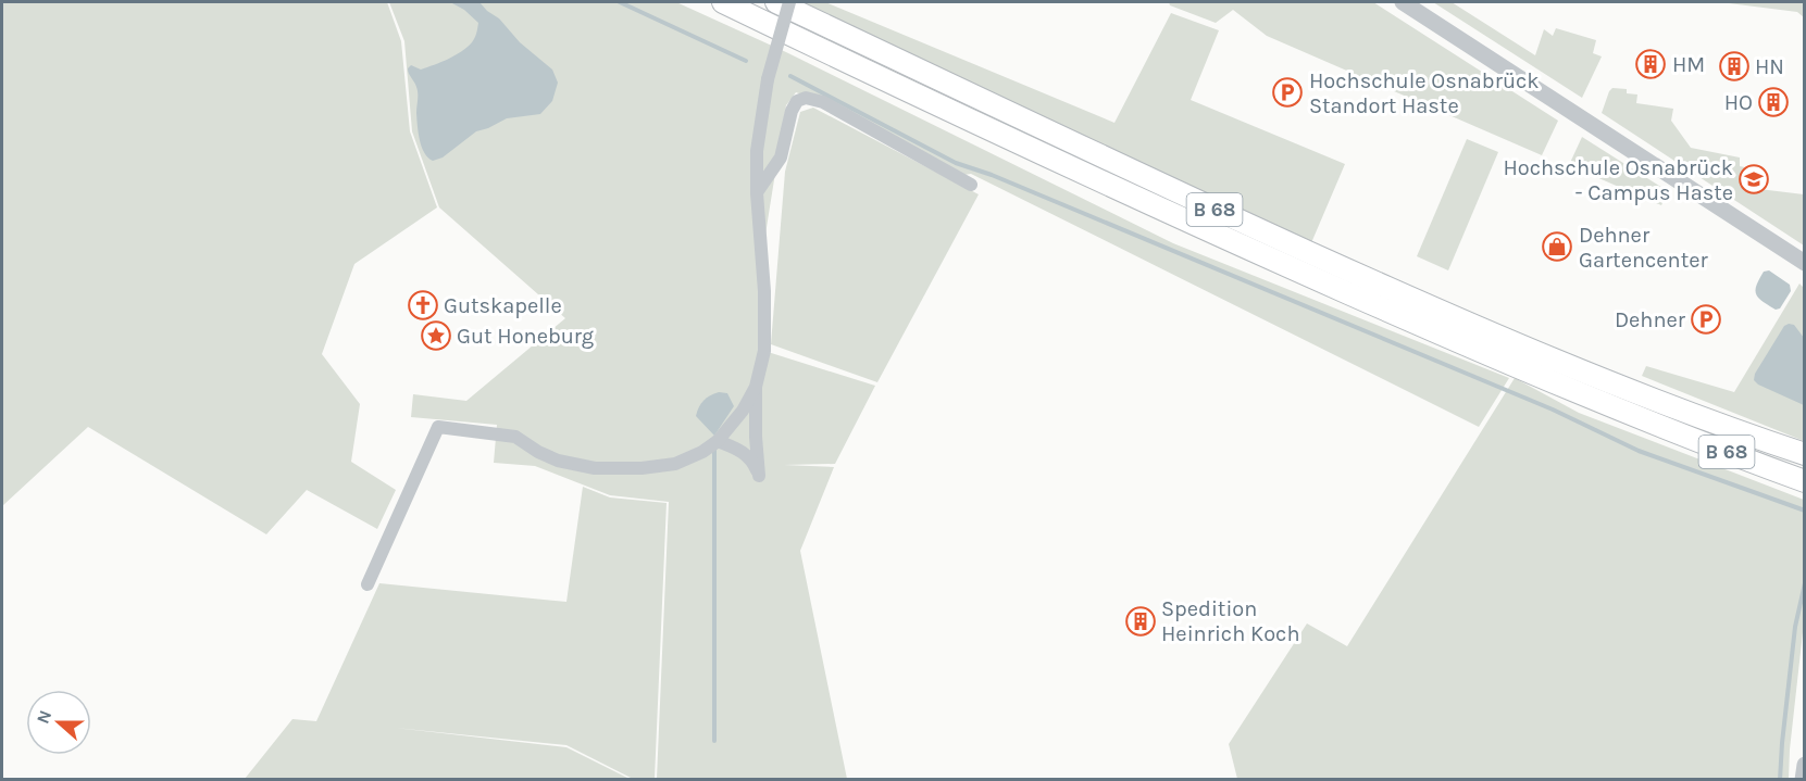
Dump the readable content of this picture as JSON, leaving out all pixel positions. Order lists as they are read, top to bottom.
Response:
{
  "streets": {
    "highway": ["B 68"]
  },
  "places": {
    "building": [
      "HM",
      "HN",
      "HO",
      "Spedition Heinrich Koch"
    ],
    "parking": ["Hochschule Osnabrück Standort Haste", "Dehner"],
    "school or university": ["Hochschule Osnabrück - Campus Haste"],
    "shop": ["Dehner Gartencenter"],
    "church": ["Gutskapelle"],
    "place": ["Gut Honeburg"]
  },
  "north": "left"
}
